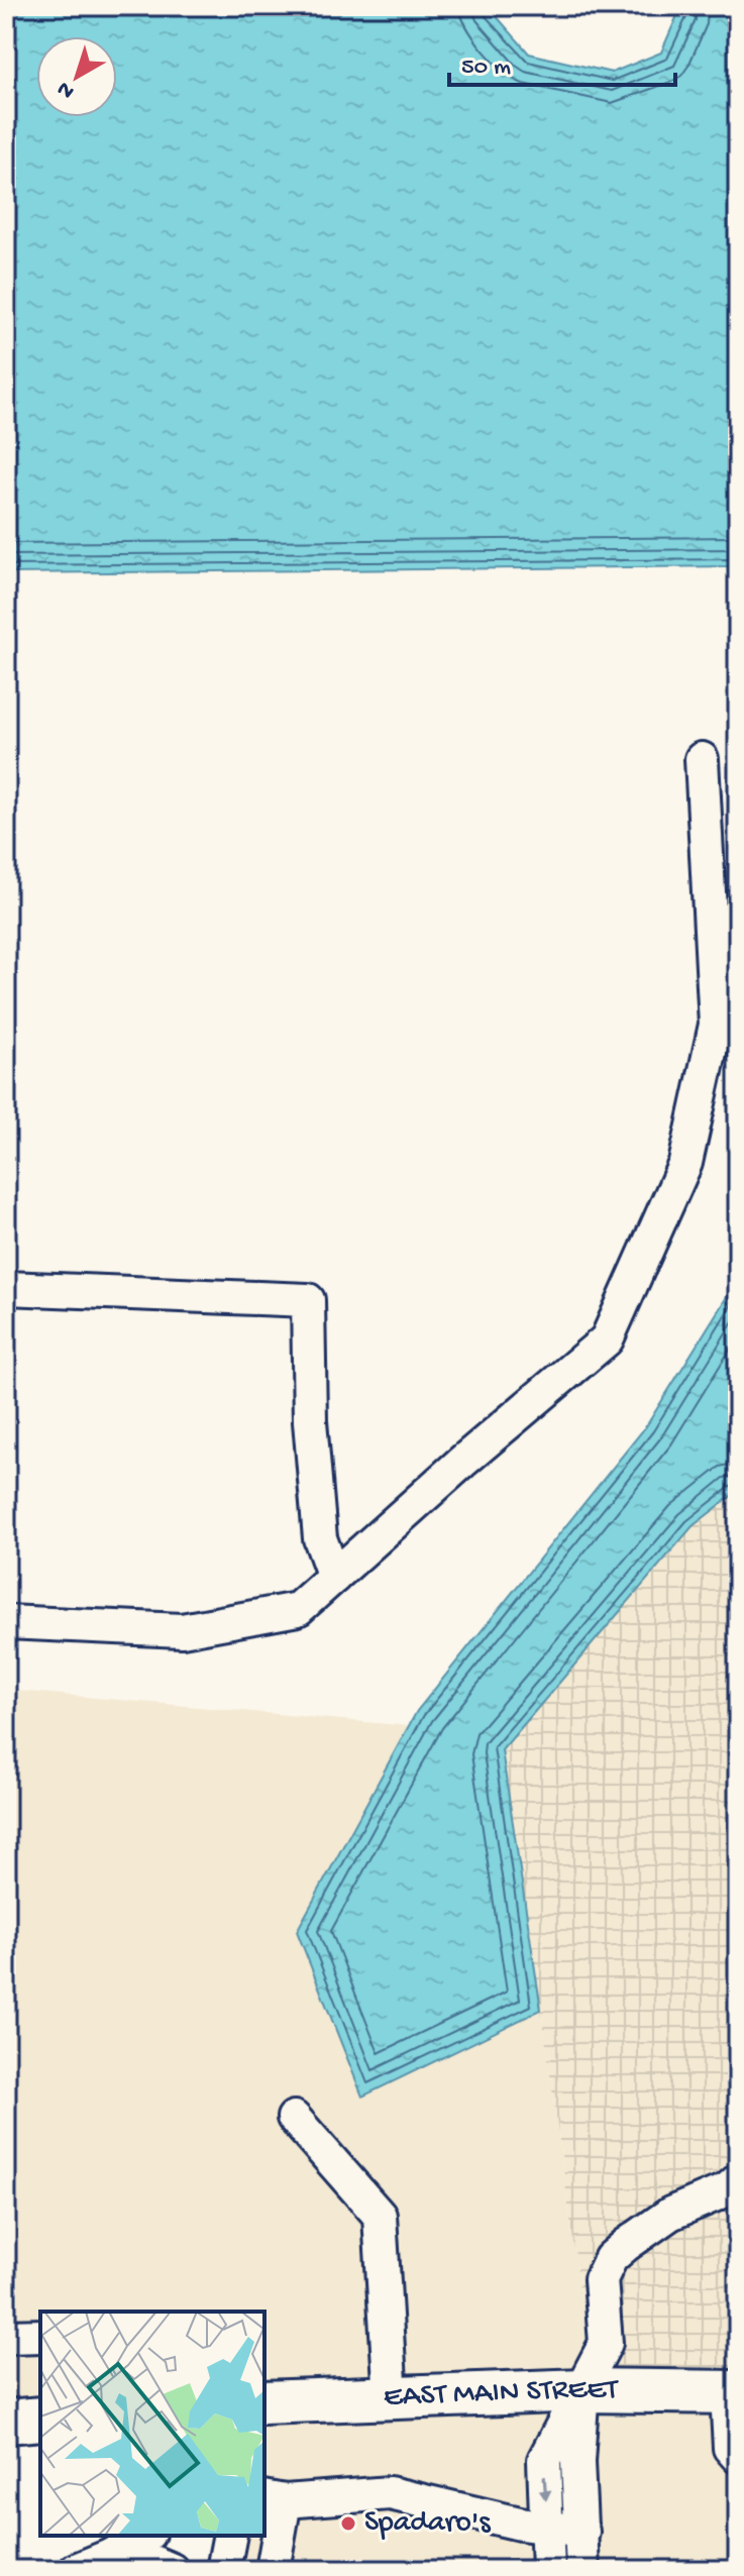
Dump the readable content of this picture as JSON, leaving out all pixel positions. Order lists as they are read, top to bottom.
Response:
{
  "streets": {
    "main road": ["EAST MAIN STREET"]
  },
  "places": ["Spadaro's"],
  "scale_bar": "50 m",
  "north": "bottom left"
}
